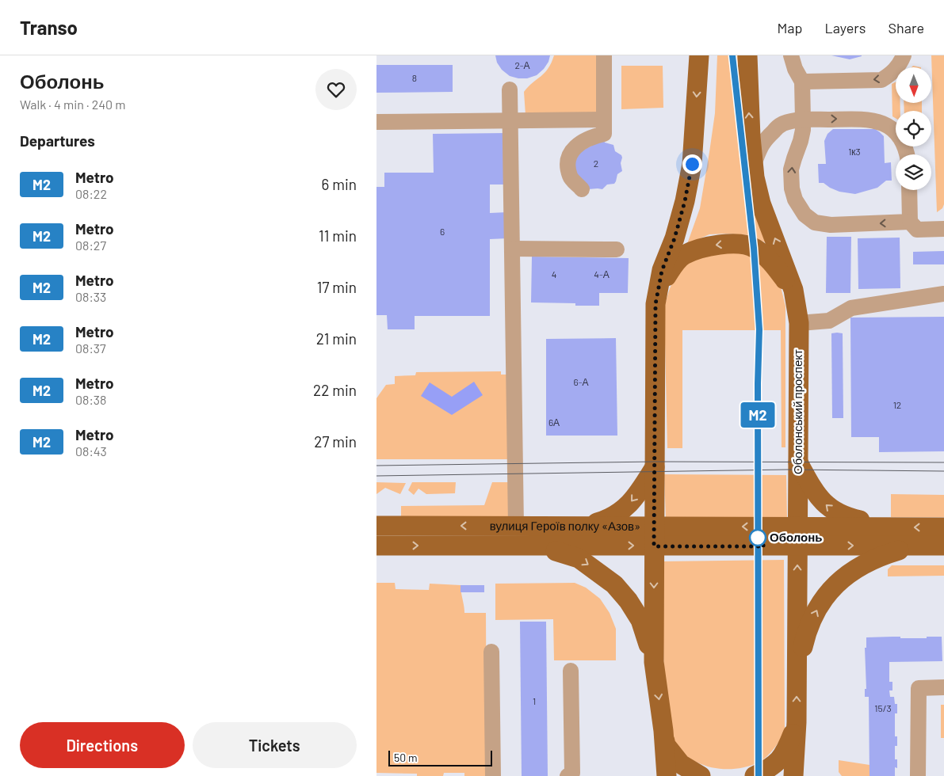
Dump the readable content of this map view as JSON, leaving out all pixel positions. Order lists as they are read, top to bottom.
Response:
{
  "streets": {
    "main road": ["Оболонський проспект", "вулиця Героїв полку «Азов»"]
  },
  "crossings": [
    ["Оболонський проспект", "вулиця Героїв полку «Азов»"]
  ],
  "places": ["Оболонь"],
  "lines": ["metro line M2"],
  "house_numbers": [
    "2-А",
    "8",
    "1к3",
    "2",
    "6",
    "4",
    "4-А",
    "6-А",
    "12",
    "6А",
    "1",
    "15/3"
  ],
  "scale_bar": "50 m",
  "north": "bottom",
  "page": {
    "header": "Transo",
    "nav": ["Map", "Layers", "Share"],
    "heading": [
      ["Оболонь", "Walk · 4 min · 240 m"],
      "Departures"
    ],
    "on_map": "M2",
    "list": [
      {
        "mark": "M2",
        "name": "Metro",
        "note": "08:22",
        "value": "6 min"
      },
      {
        "mark": "M2",
        "name": "Metro",
        "note": "08:27",
        "value": "11 min"
      },
      {
        "mark": "M2",
        "name": "Metro",
        "note": "08:33",
        "value": "17 min"
      },
      {
        "mark": "M2",
        "name": "Metro",
        "note": "08:37",
        "value": "21 min"
      },
      {
        "mark": "M2",
        "name": "Metro",
        "note": "08:38",
        "value": "22 min"
      },
      {
        "mark": "M2",
        "name": "Metro",
        "note": "08:43",
        "value": "27 min"
      }
    ],
    "buttons": ["Directions", "Tickets"],
    "scale": "50 m"
  }
}
